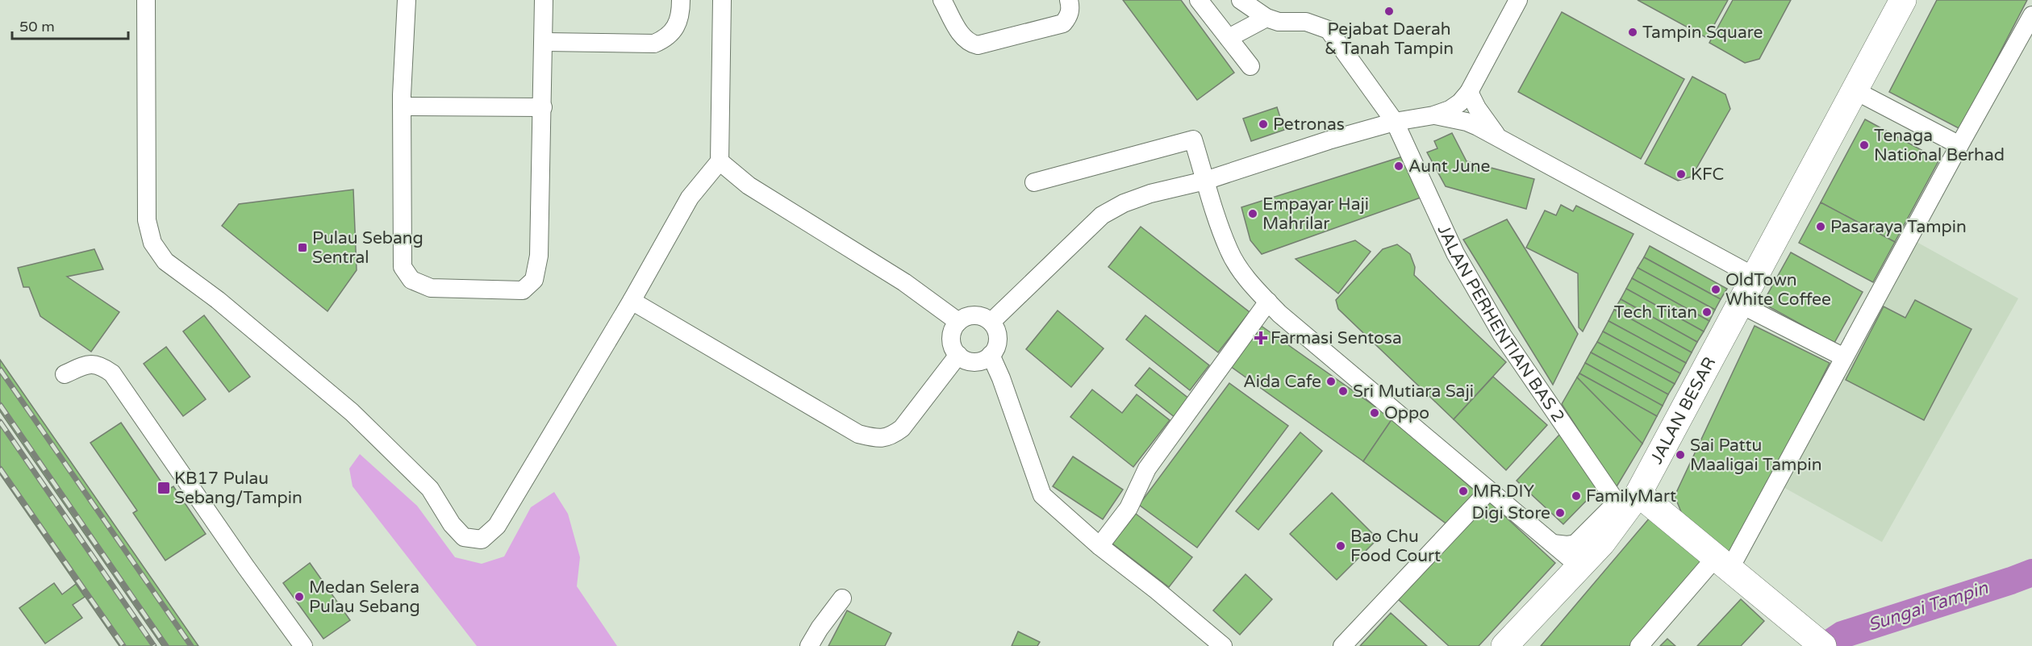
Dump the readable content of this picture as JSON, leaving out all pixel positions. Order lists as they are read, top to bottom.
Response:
{
  "streets": {
    "street": ["JALAN PERHENTIAN BAS 2", "JALAN BESAR"]
  },
  "crossings": [
    ["JALAN PERHENTIAN BAS 2", "JALAN BESAR"]
  ],
  "water": ["Sungai Tampin"],
  "places": {
    "other": [
      "Pejabat Daerah & Tanah Tampin",
      "Tampin Square",
      "Petronas",
      "Tenaga National Berhad",
      "Aunt June",
      "KFC",
      "Empayar Haji Mahrilar",
      "Pasaraya Tampin",
      "OldTown White Coffee",
      "Tech Titan",
      "Aida Cafe",
      "Sri Mutiara Saji",
      "Oppo",
      "Sai Pattu Maaligai Tampin",
      "MR.DIY",
      "FamilyMart",
      "Digi Store",
      "Bao Chu Food Court",
      "Medan Selera Pulau Sebang"
    ],
    "transit": ["Pulau Sebang Sentral", "KB17 Pulau Sebang/Tampin"],
    "health": ["Farmasi Sentosa"]
  },
  "scale_bar": "50 m"
}
